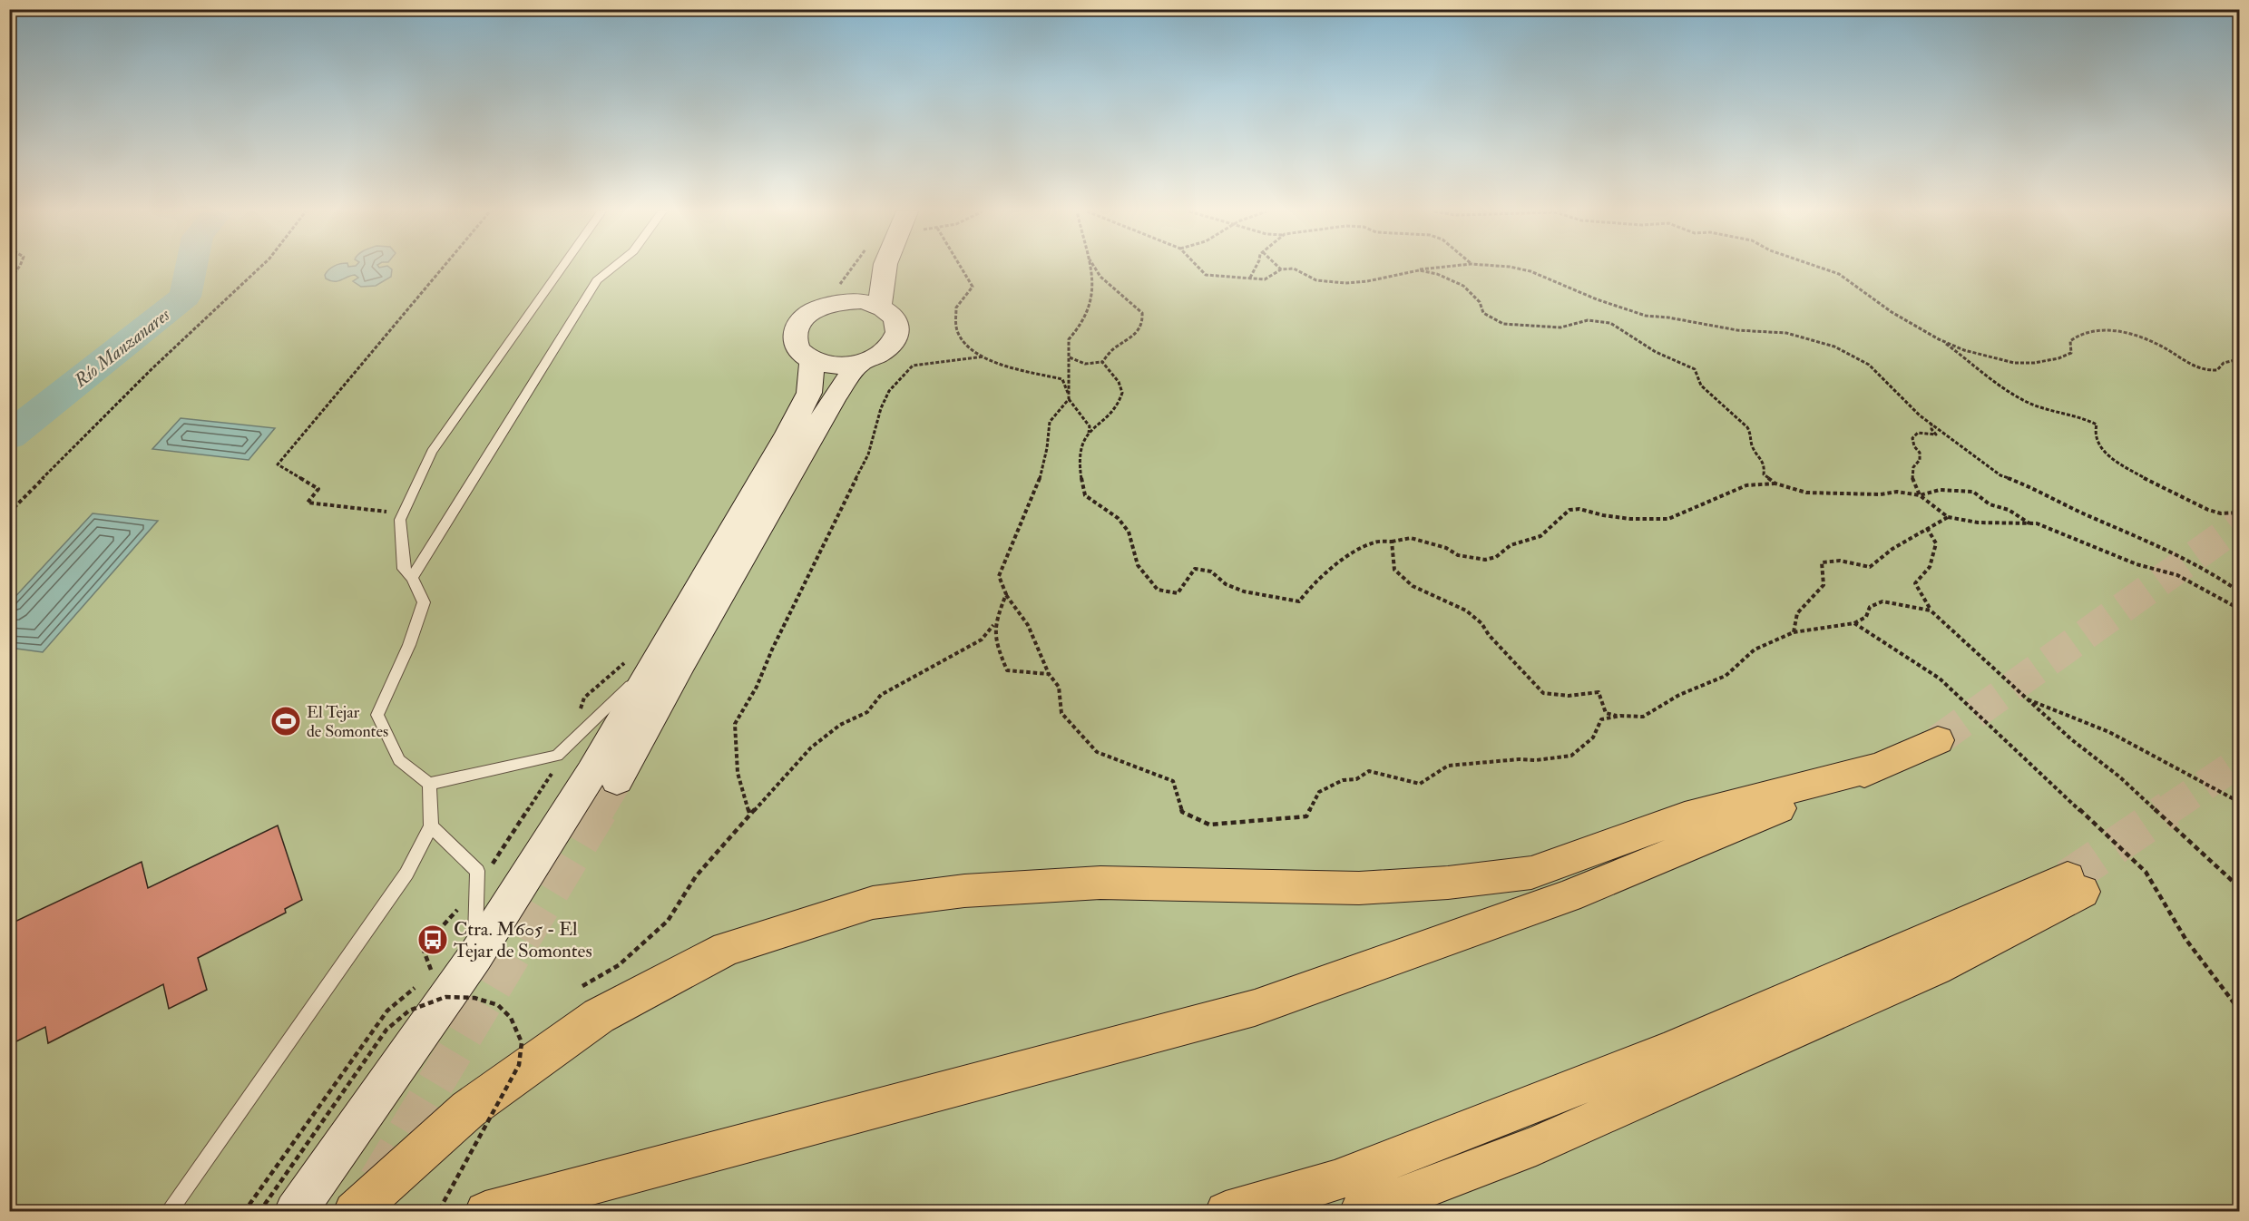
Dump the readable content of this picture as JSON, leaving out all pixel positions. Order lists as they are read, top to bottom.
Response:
{
  "water": ["Río Manzanares"],
  "places": {
    "sports": ["El Tejar de Somontes"],
    "bus stop": ["Ctra. M605 - El Tejar de Somontes"]
  }
}
